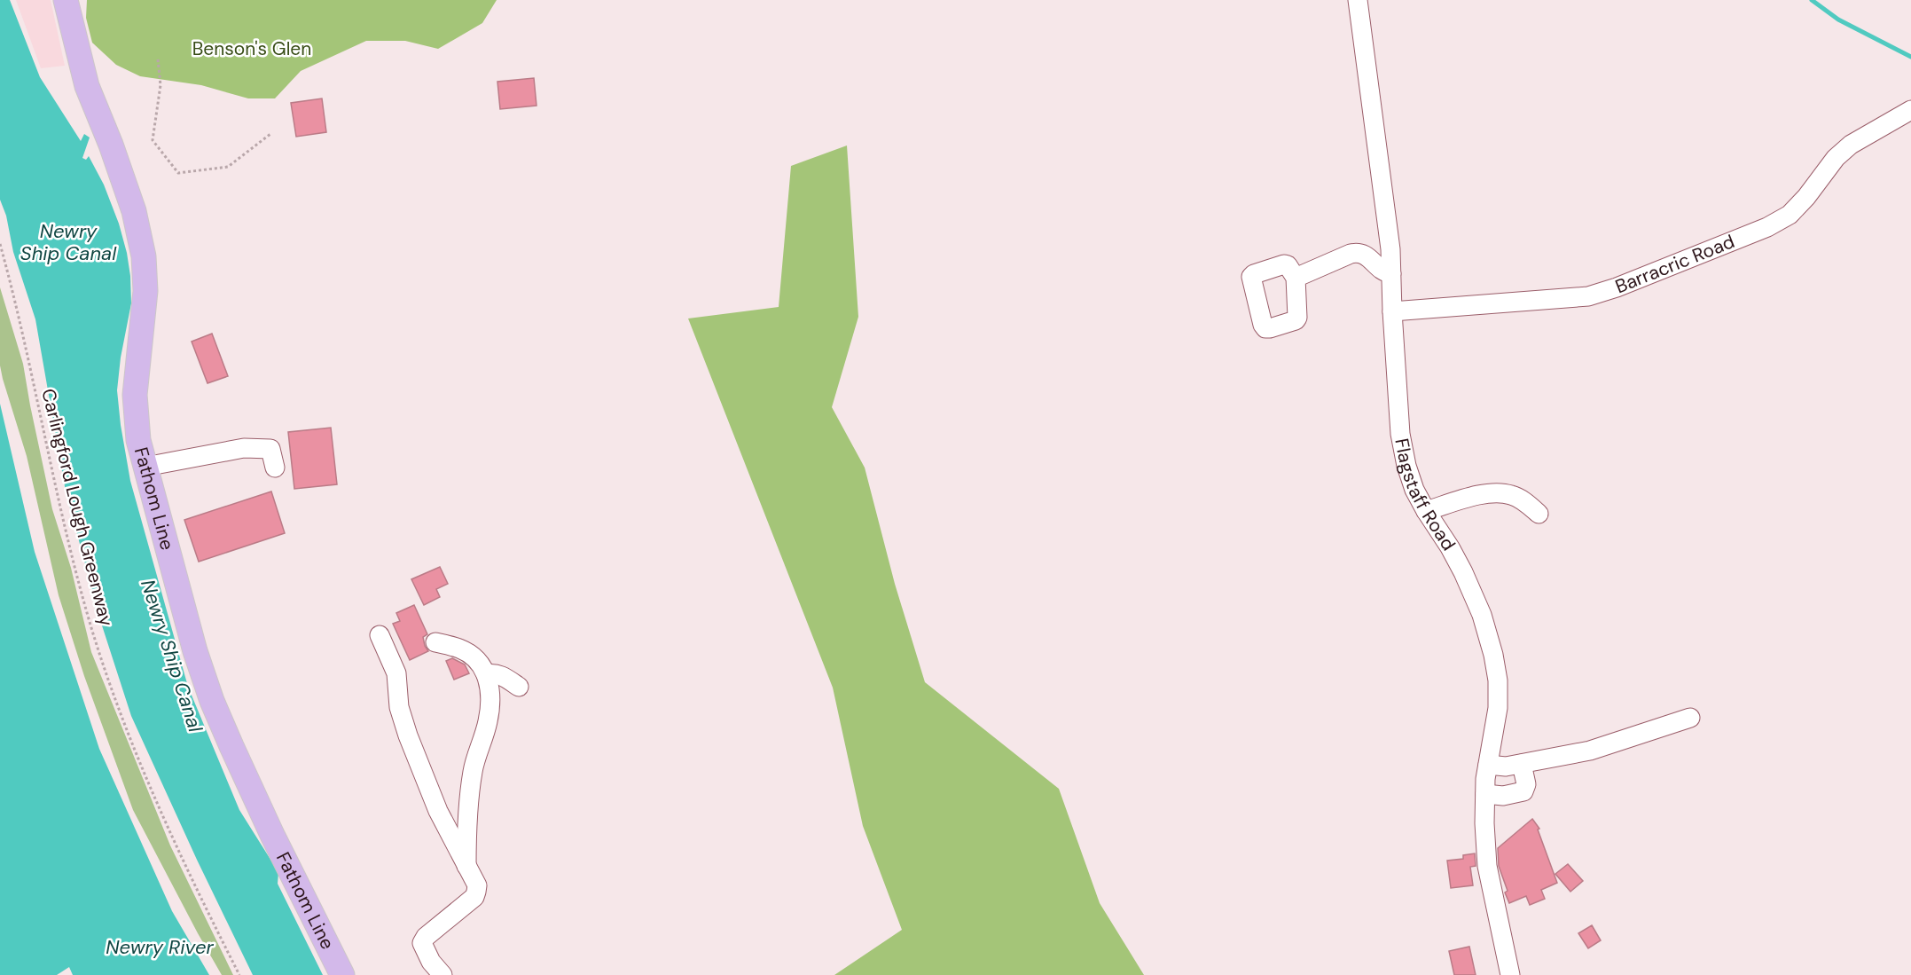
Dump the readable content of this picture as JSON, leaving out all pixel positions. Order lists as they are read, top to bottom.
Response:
{
  "streets": {
    "main road": ["Fathom Line"],
    "street": ["Barracric Road", "Flagstaff Road"],
    "path": ["Carlingford Lough Greenway"]
  },
  "crossings": [
    ["Barracric Road", "Flagstaff Road"]
  ],
  "water": ["Newry Ship Canal", "Newry River"],
  "parks": ["Benson's Glen"]
}
